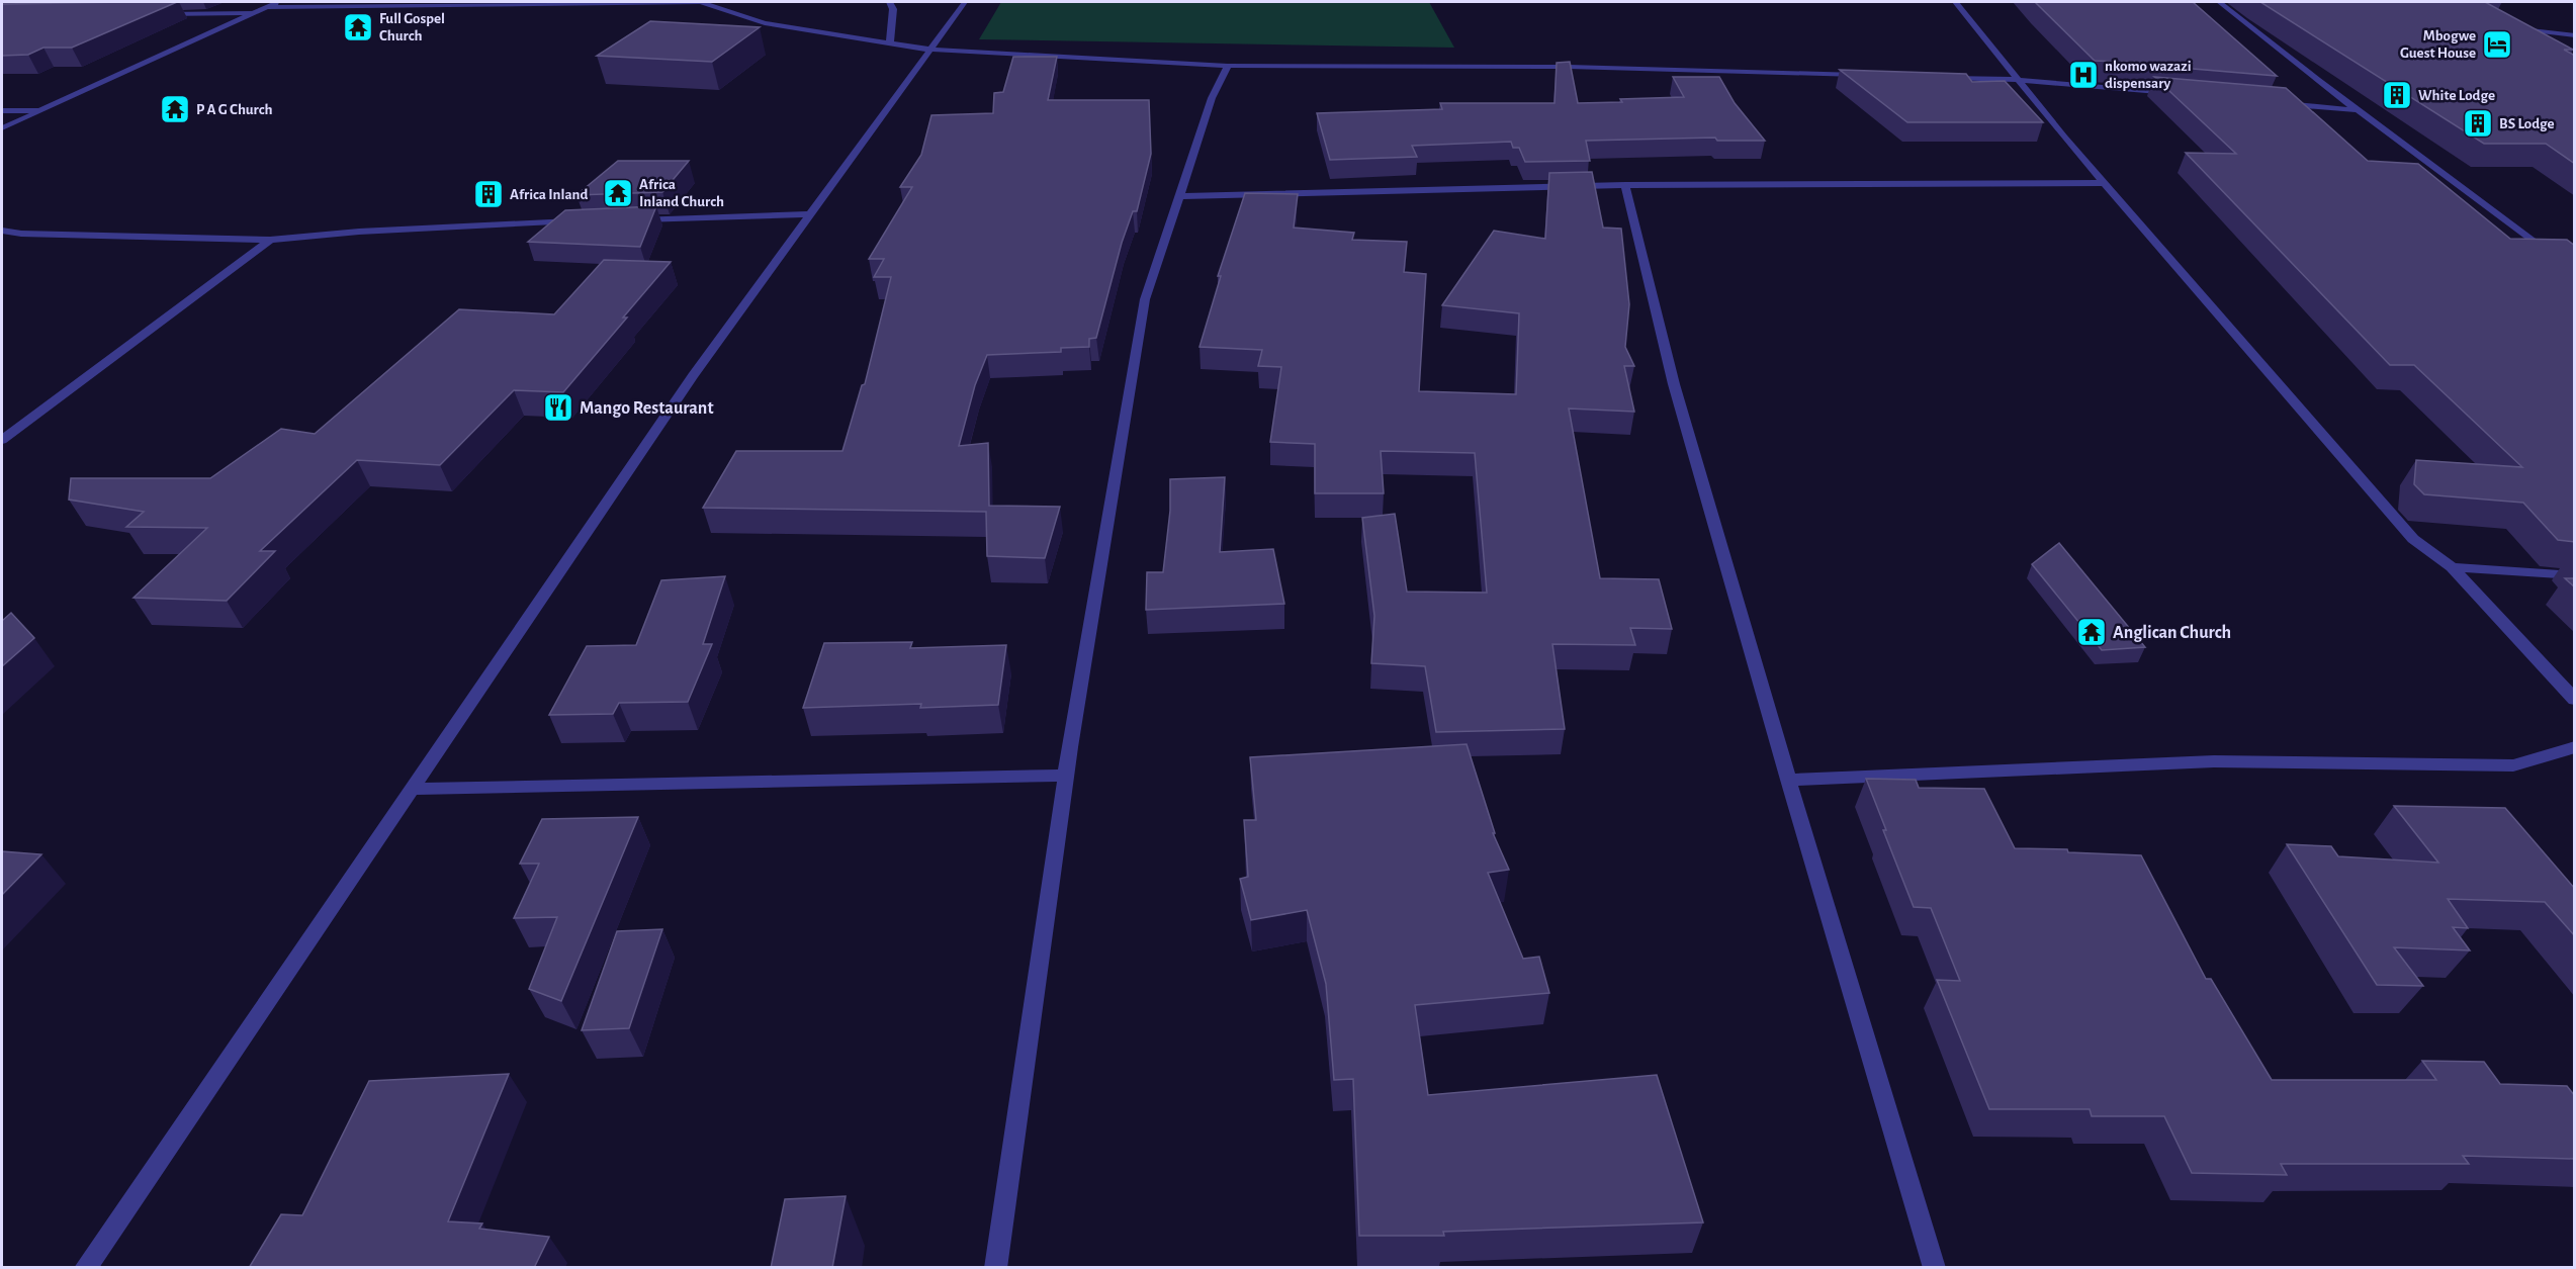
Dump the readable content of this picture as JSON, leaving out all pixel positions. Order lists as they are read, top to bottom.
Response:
{
  "places": {
    "temple": [
      "Full Gospel Church",
      "P A G Church",
      "Africa Inland Church",
      "Anglican Church"
    ],
    "hotel": ["Mbogwe Guest House"],
    "hospital": ["nkomo wazazi dispensary"],
    "building": ["White Lodge", "BS Lodge", "Africa Inland"],
    "restaurant": ["Mango Restaurant"]
  }
}
